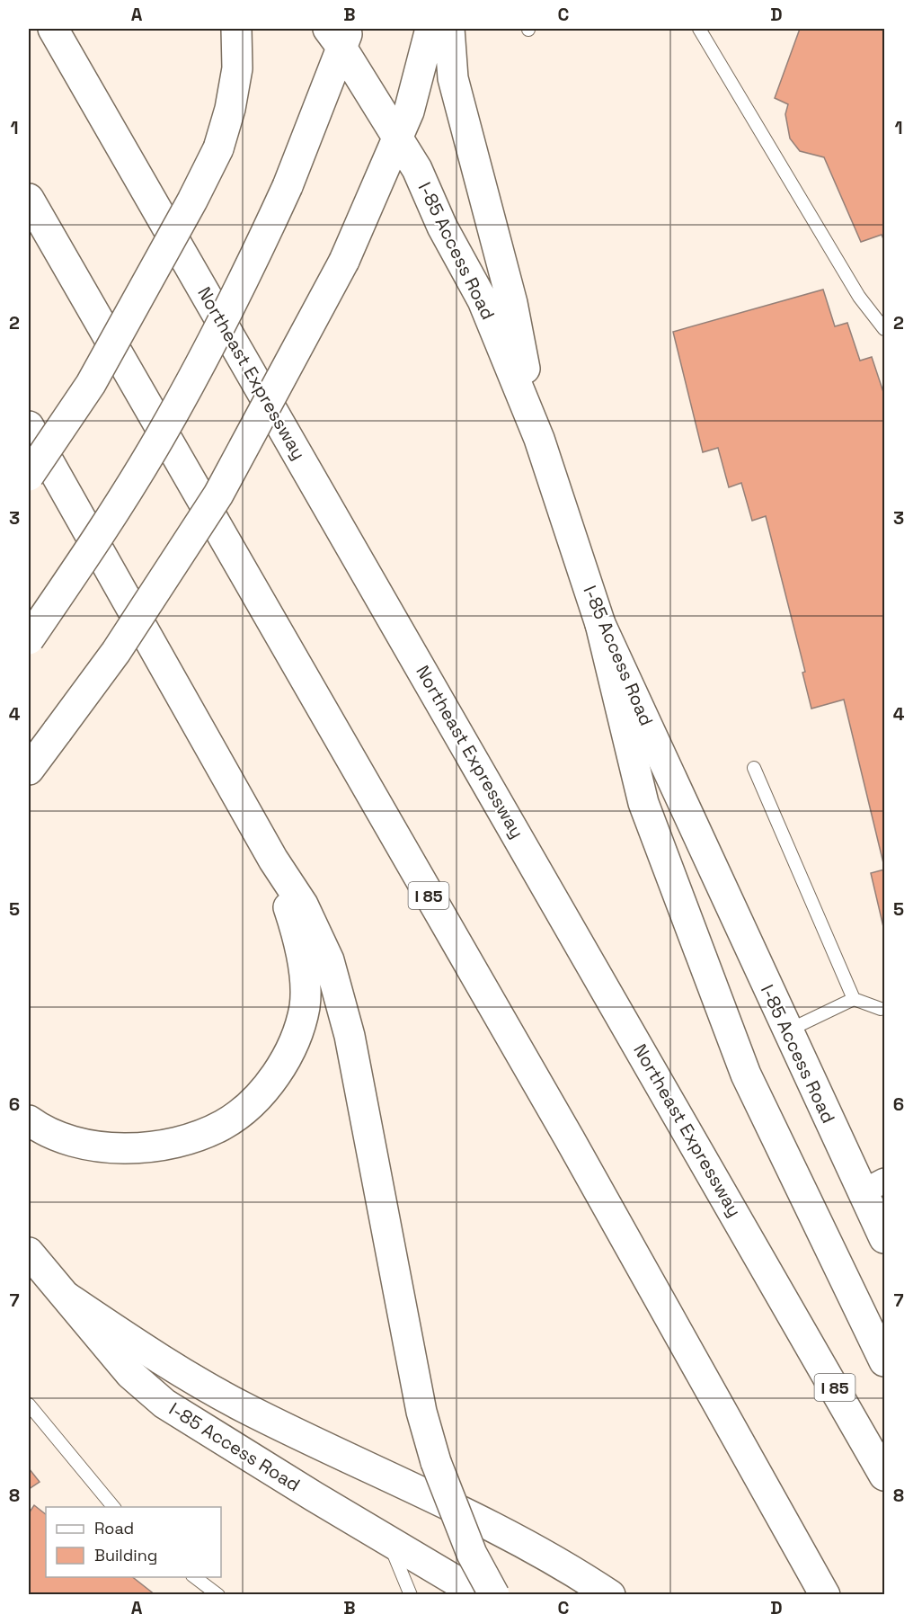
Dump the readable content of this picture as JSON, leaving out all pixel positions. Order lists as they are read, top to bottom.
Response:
{
  "streets": {
    "main road": ["I-85 Access Road", "Northeast Expressway", "I 85"]
  },
  "legend": ["Road", "Building"],
  "grid": {
    "columns": [
      "A",
      "B",
      "C",
      "D"
    ],
    "rows": [
      "1",
      "2",
      "3",
      "4",
      "5",
      "6",
      "7",
      "8"
    ]
  }
}
